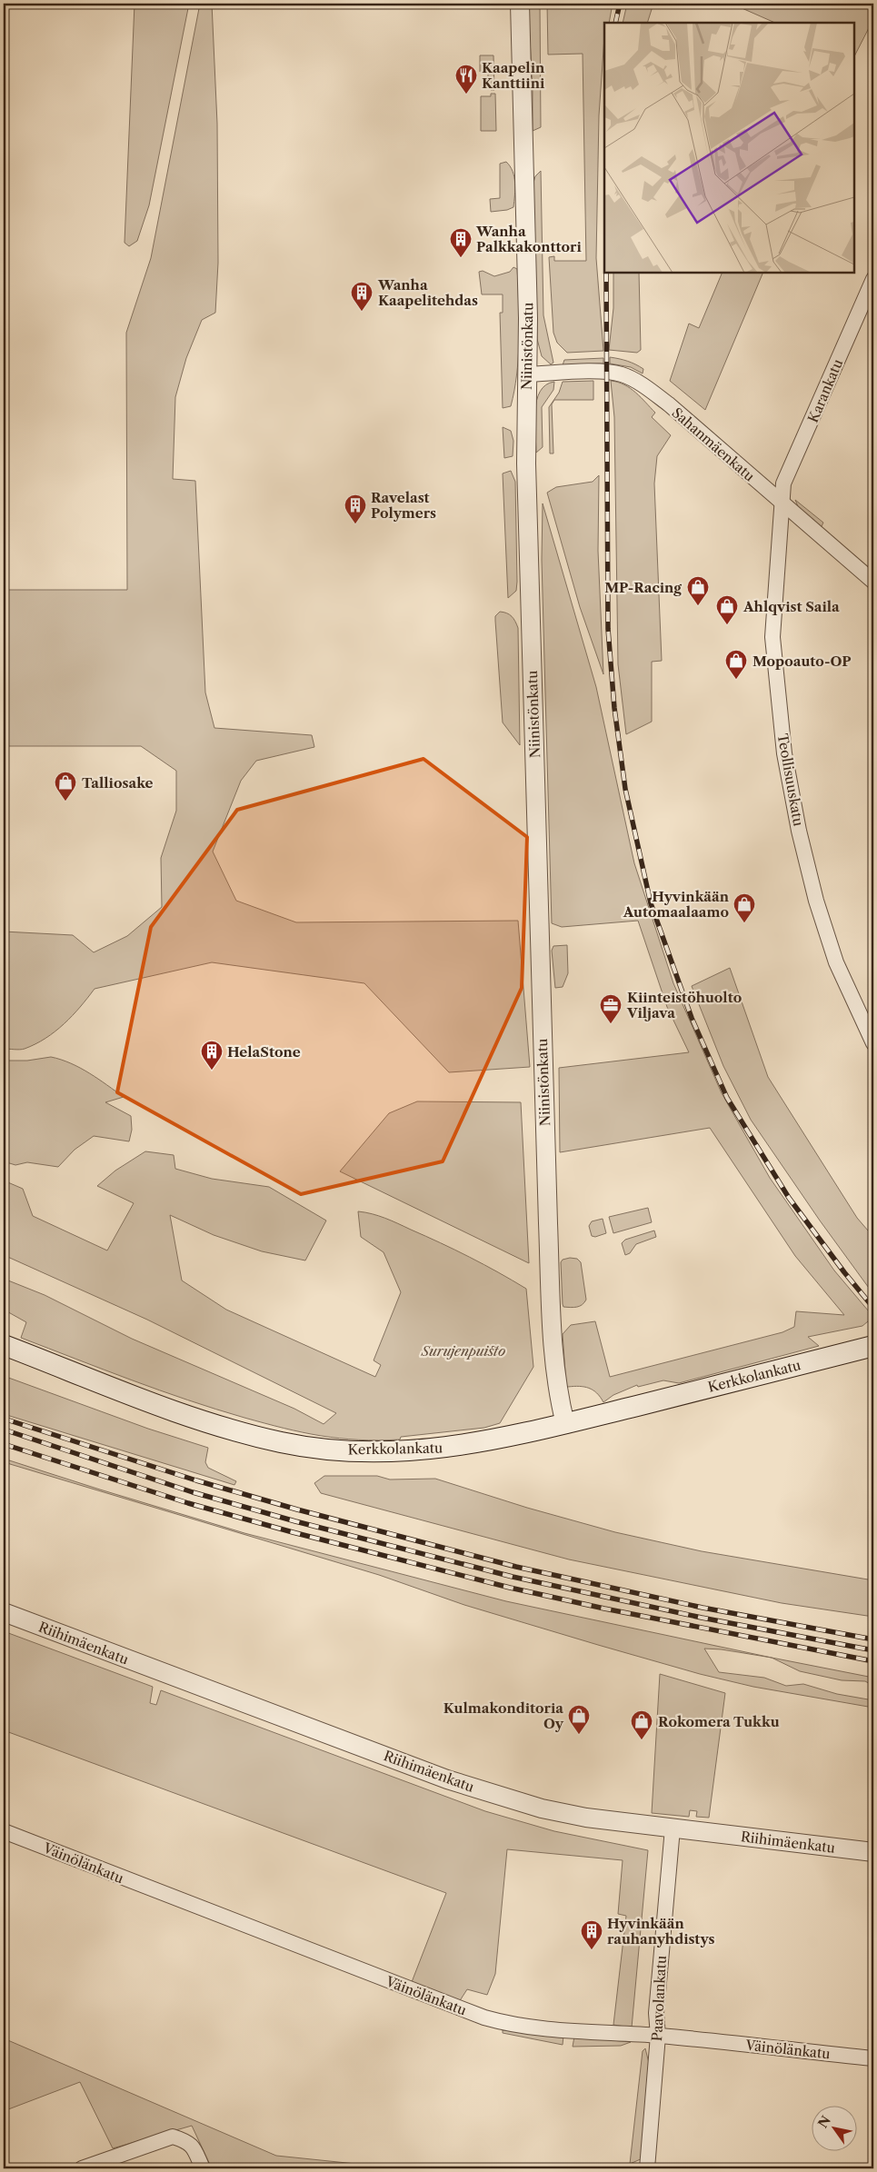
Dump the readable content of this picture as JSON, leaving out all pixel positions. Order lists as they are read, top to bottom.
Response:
{
  "streets": {
    "main road": ["Kerkkolankatu"],
    "street": [
      "Niinistönkatu",
      "Karankatu",
      "Sahanmäenkatu",
      "Teollisuuskatu",
      "Riihimäenkatu",
      "Väinölänkatu",
      "Paavolankatu"
    ]
  },
  "crossings": [
    ["Niinistönkatu", "Sahanmäenkatu"],
    ["Niinistönkatu", "Kerkkolankatu"],
    ["Karankatu", "Sahanmäenkatu"],
    ["Karankatu", "Teollisuuskatu"],
    ["Sahanmäenkatu", "Teollisuuskatu"],
    ["Riihimäenkatu", "Paavolankatu"],
    ["Väinölänkatu", "Paavolankatu"]
  ],
  "parks": ["Surujenpuisto"],
  "places": {
    "restaurant": ["Kaapelin Kanttiini"],
    "building": [
      "Wanha Palkkakonttori",
      "Wanha Kaapelitehdas",
      "Ravelast Polymers",
      "HelaStone",
      "Hyvinkään rauhanyhdistys"
    ],
    "shop": [
      "MP-Racing",
      "Ahlqvist Saila",
      "Mopoauto-OP",
      "Talliosake",
      "Hyvinkään Automaalaamo",
      "Kulmakonditoria Oy",
      "Rokomera Tukku"
    ],
    "office": ["Kiinteistöhuolto Viljava"]
  },
  "north": "top left"
}
